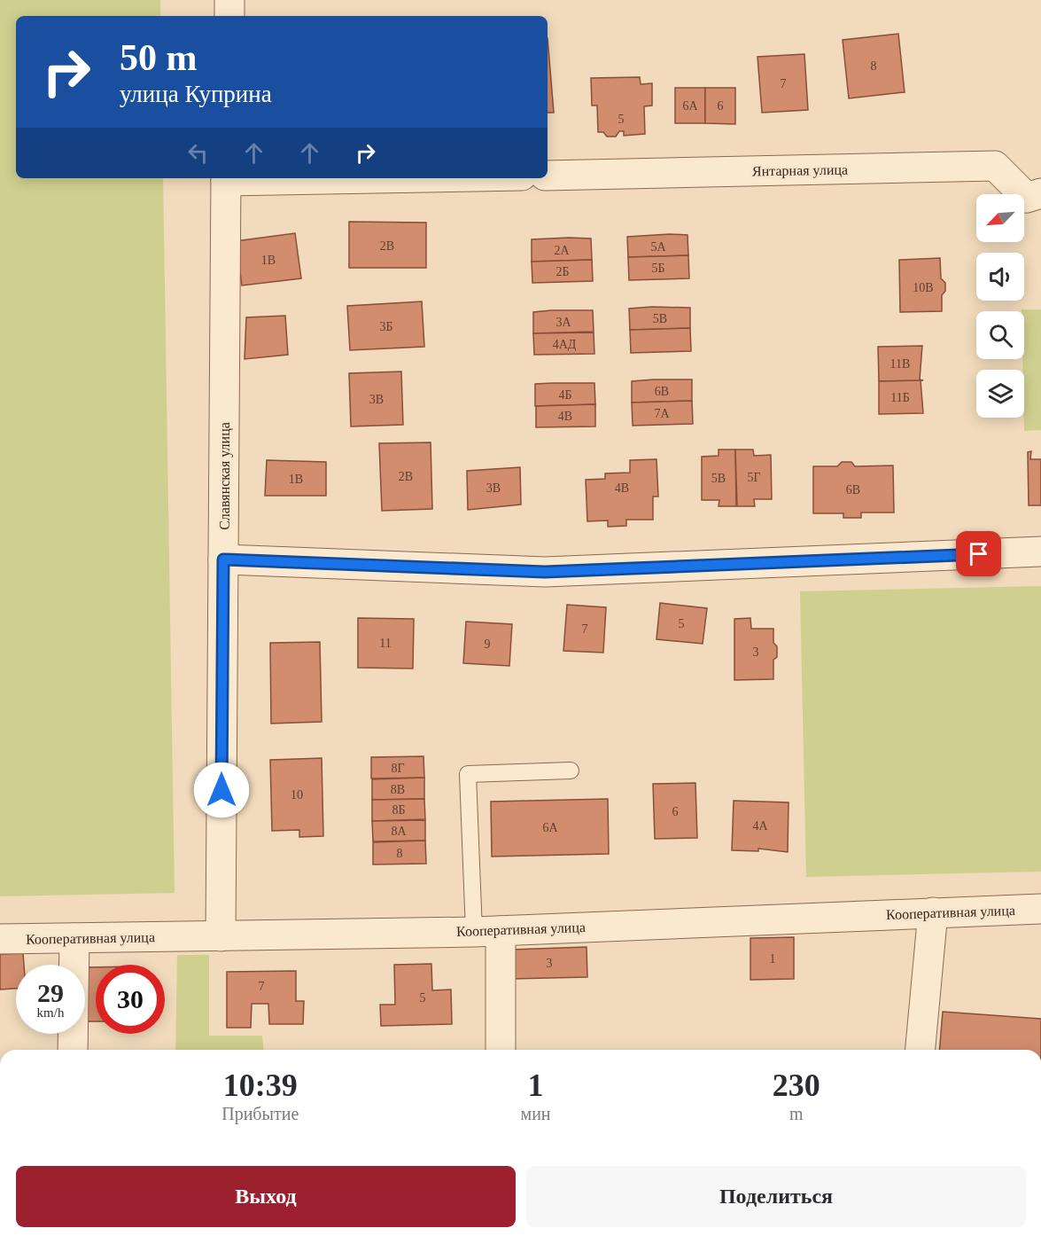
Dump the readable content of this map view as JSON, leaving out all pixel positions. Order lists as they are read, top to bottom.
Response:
{
  "streets": {
    "street": ["Янтарная улица", "Славянская улица", "Кооперативная улица"]
  },
  "crossings": [
    ["Славянская улица", "Кооперативная улица"]
  ],
  "house_numbers": [
    "8",
    "7",
    "6А",
    "6",
    "5",
    "2В",
    "5А",
    "2А",
    "1В",
    "5Б",
    "2Б",
    "10В",
    "5В",
    "3А",
    "3Б",
    "4АД",
    "11В",
    "6В",
    "4Б",
    "11Б",
    "3В",
    "7А",
    "4В",
    "2В",
    "5Г",
    "5В",
    "1В",
    "3В",
    "4В",
    "6В",
    "5",
    "7",
    "11",
    "9",
    "3",
    "8Г",
    "8В",
    "10",
    "8Б",
    "6",
    "4А",
    "6А",
    "8А",
    "8",
    "1",
    "3",
    "7",
    "5"
  ],
  "north": "bottom left",
  "page": {
    "turn": ["50 m", "улица Куприна"],
    "speed": "29 km/h",
    "limit": "30",
    "eta": [
      "10:39",
      "Прибытие",
      "1",
      "мин",
      "230",
      "m"
    ],
    "buttons": ["Выход", "Поделиться"]
  }
}
